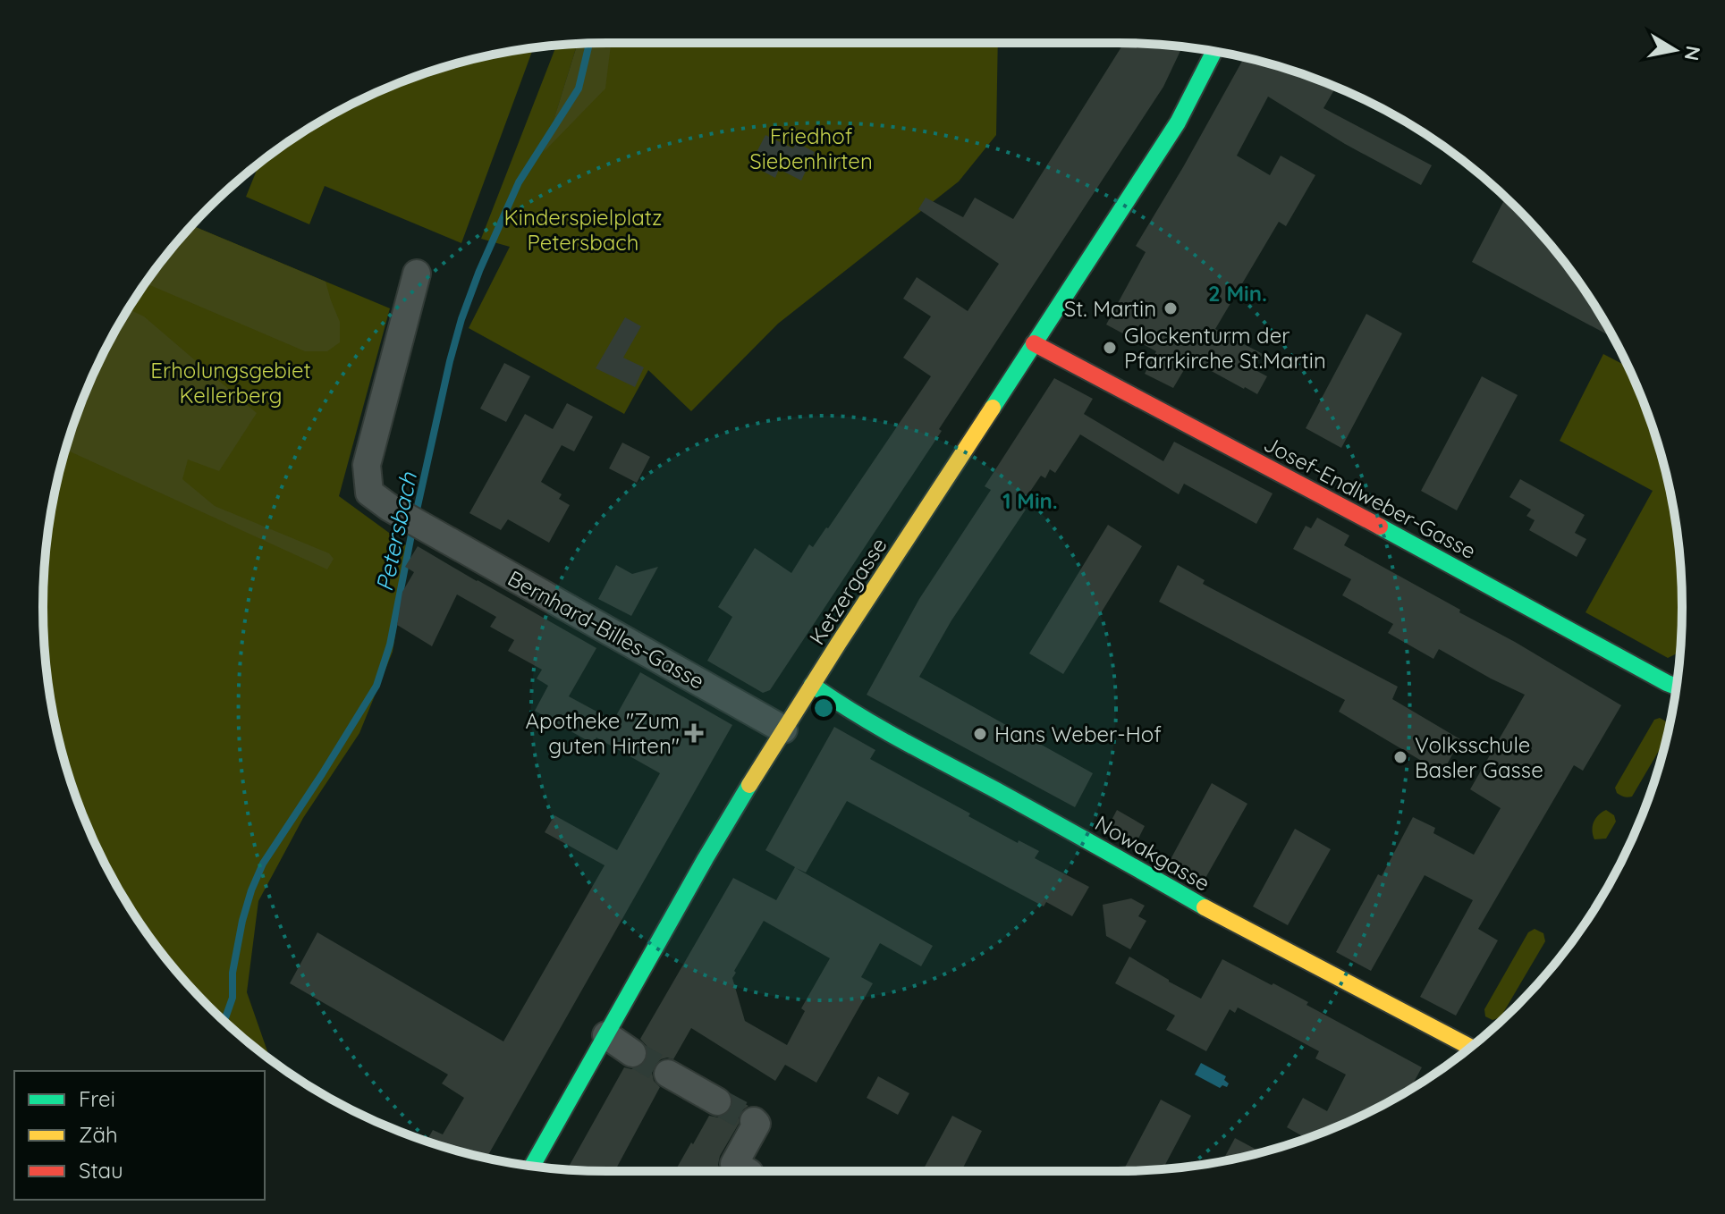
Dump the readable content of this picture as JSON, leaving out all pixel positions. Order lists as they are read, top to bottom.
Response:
{
  "streets": {
    "street": [
      "Josef-Endlweber-Gasse",
      "Ketzergasse",
      "Bernhard-Billes-Gasse",
      "Nowakgasse"
    ]
  },
  "crossings": [
    ["Josef-Endlweber-Gasse", "Ketzergasse"],
    ["Ketzergasse", "Bernhard-Billes-Gasse"],
    ["Ketzergasse", "Nowakgasse"]
  ],
  "water": ["Petersbach"],
  "parks": ["Friedhof Siebenhirten", "Kinderspielplatz Petersbach", "Erholungsgebiet Kellerberg"],
  "places": {
    "other": [
      "St. Martin",
      "Glockenturm der Pfarrkirche St.Martin",
      "Hans Weber-Hof",
      "Volksschule Basler Gasse"
    ],
    "health": ["Apotheke \"Zum guten Hirten\""]
  },
  "legend": ["Frei", "Zäh", "Stau"],
  "north": "right",
  "rings": ["2 Min.", "1 Min."]
}
